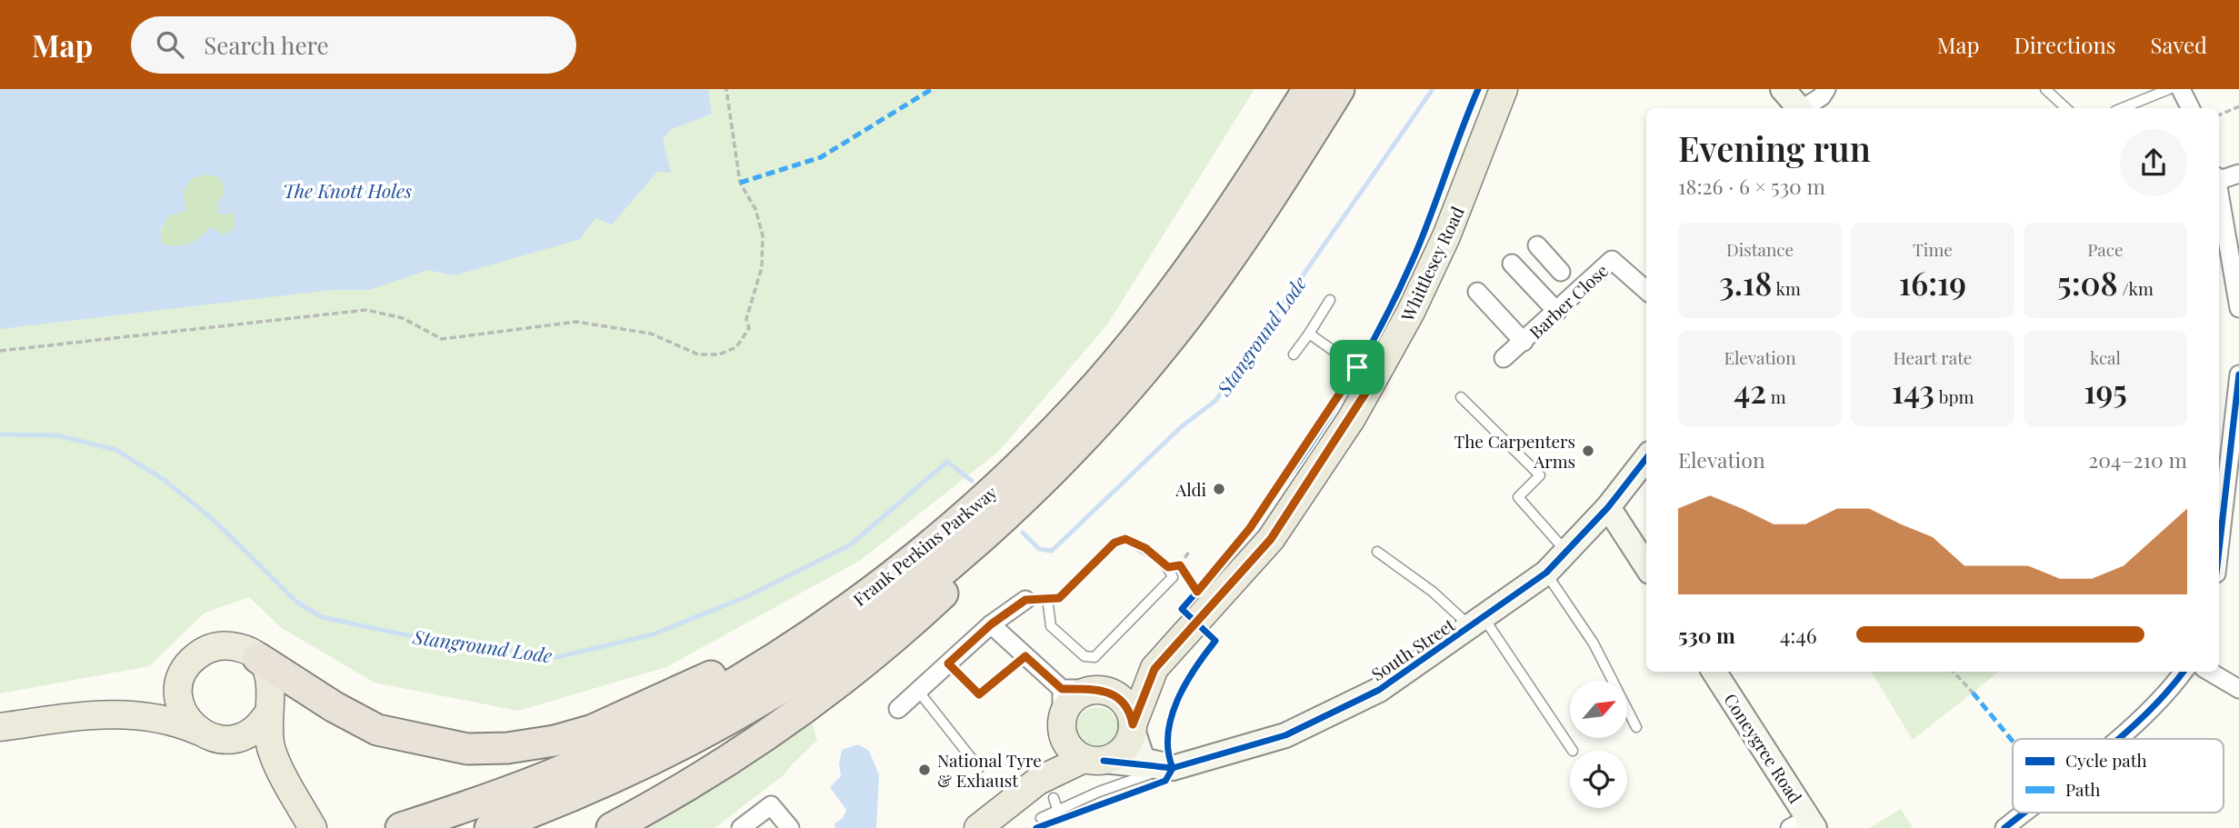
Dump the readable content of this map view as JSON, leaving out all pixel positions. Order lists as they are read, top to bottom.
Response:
{
  "streets": {
    "highway": ["Frank Perkins Parkway"],
    "main road": ["Whittlesey Road"],
    "street": ["Barber Close", "South Street", "Coneygree Road"]
  },
  "crossings": [
    ["Whittlesey Road", "South Street"]
  ],
  "water": ["The Knott Holes", "Stanground Lode"],
  "places": ["The Carpenters Arms", "Aldi", "National Tyre & Exhaust"],
  "legend": ["Cycle path", "Path"],
  "north": "top right",
  "page": {
    "header": "Map",
    "search": "Search here",
    "nav": ["Map", "Directions", "Saved"],
    "heading": ["Evening run", "18:26 · 6 × 530 m"],
    "stats": [
      ["Distance", "3.18 km"],
      ["Time", "16:19"],
      ["Pace", "5:08 /km"],
      ["Elevation", "42 m"],
      ["Heart rate", "143 bpm"],
      ["kcal", "195"]
    ],
    "chart": ["Elevation", "204–210 m"],
    "list": [
      {
        "name": "530 m",
        "note": "4:46"
      }
    ]
  }
}
